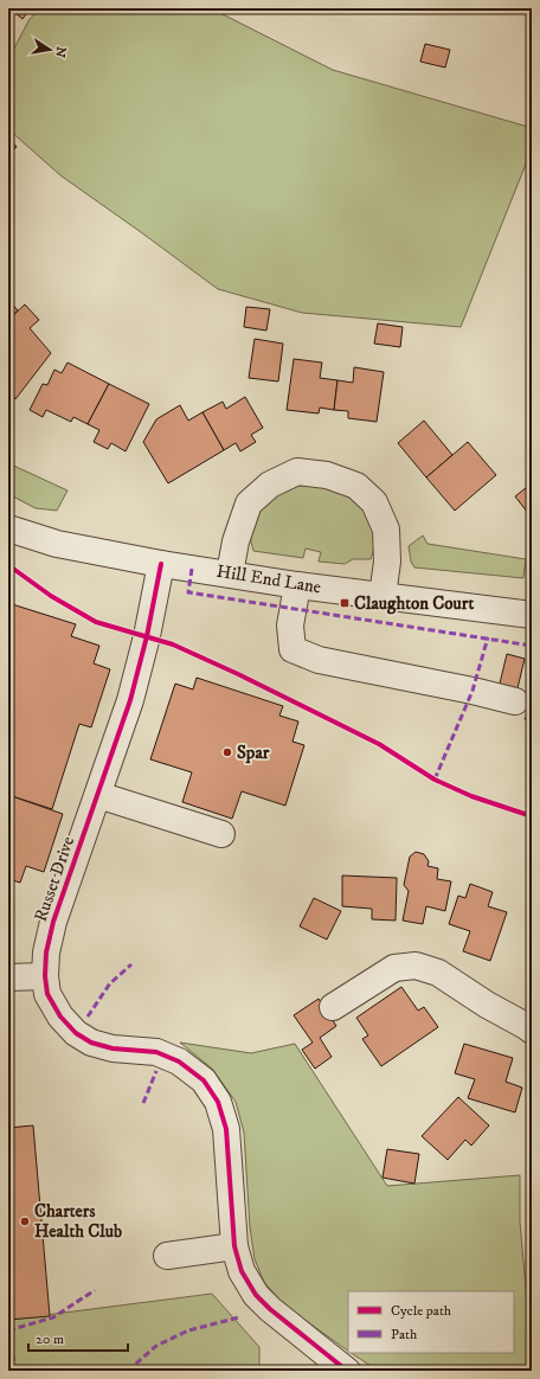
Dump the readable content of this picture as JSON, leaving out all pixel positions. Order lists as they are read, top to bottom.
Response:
{
  "streets": {
    "street": ["Hill End Lane", "Russet Drive"]
  },
  "crossings": [
    ["Hill End Lane", "Russet Drive"]
  ],
  "places": {
    "transit": ["Claughton Court"],
    "other": ["Spar", "Charters Health Club"]
  },
  "legend": ["Cycle path", "Path"],
  "scale_bar": "20 m",
  "north": "right"
}
